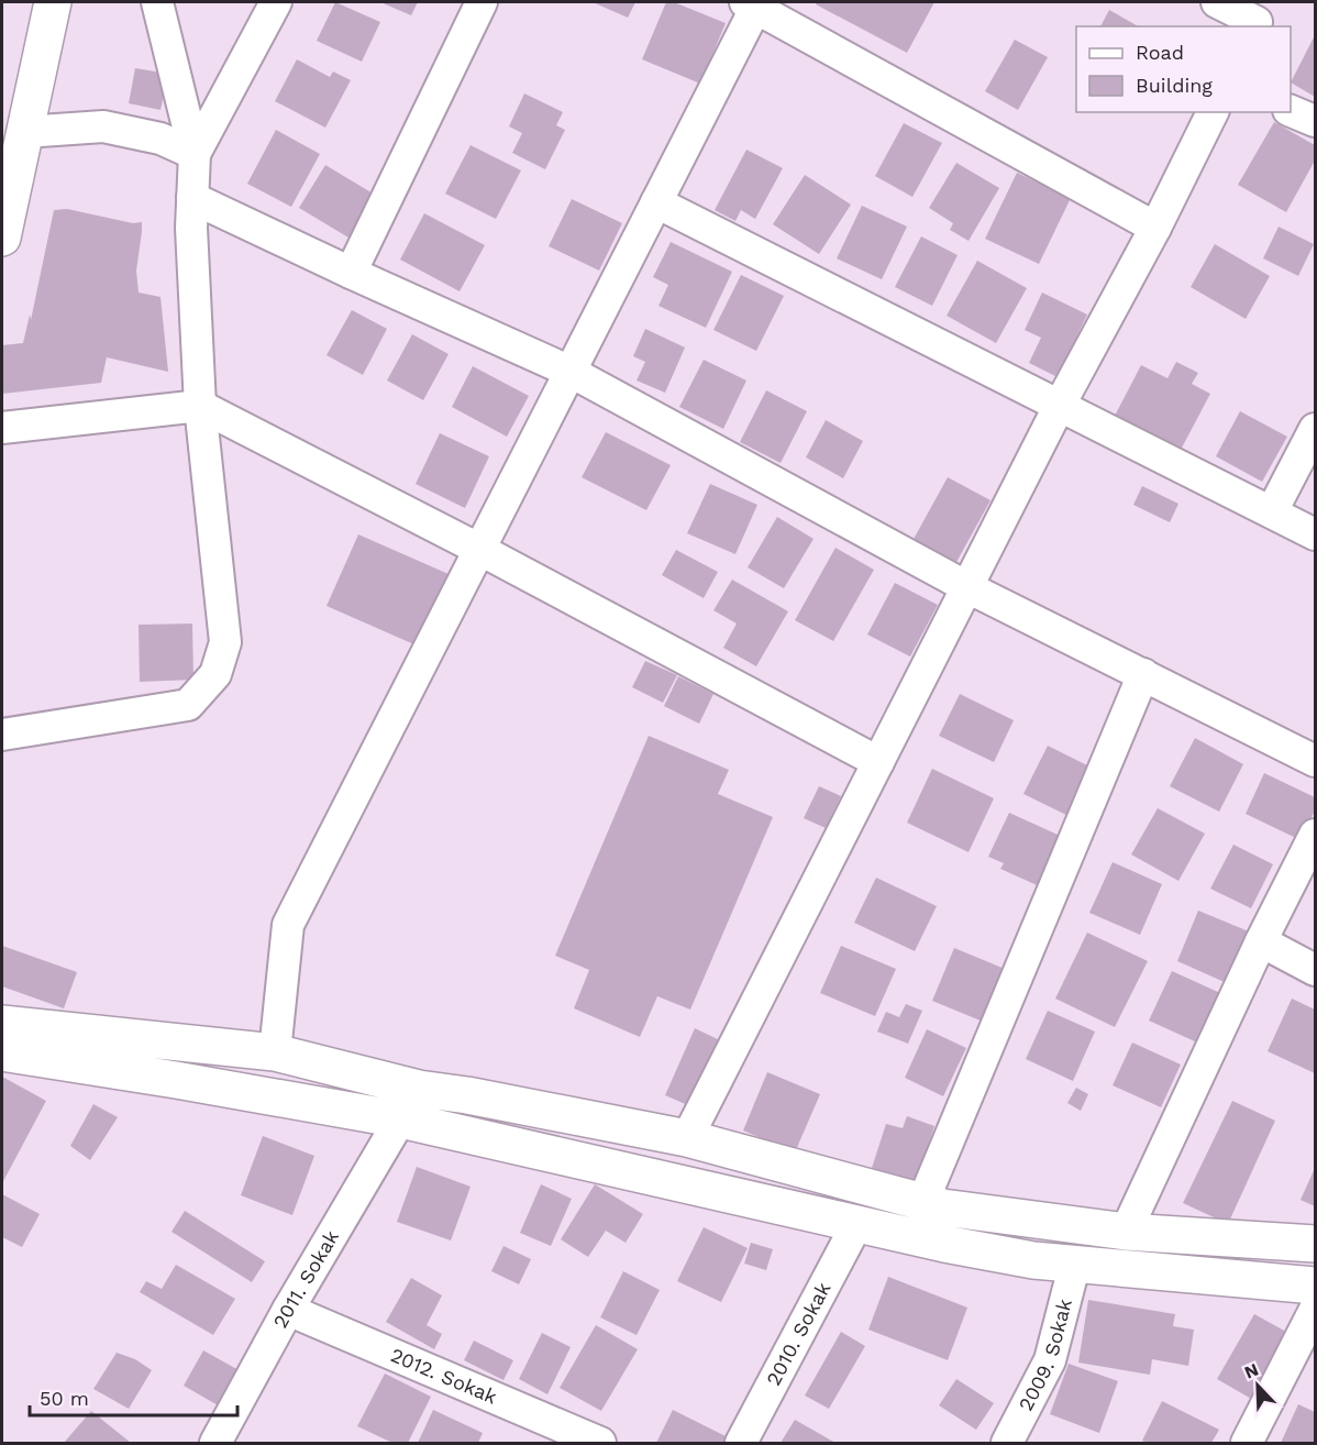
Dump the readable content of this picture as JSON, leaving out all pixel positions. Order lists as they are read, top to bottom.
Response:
{
  "streets": {
    "street": [
      "2011. Sokak",
      "2010. Sokak",
      "2009. Sokak",
      "2012. Sokak"
    ]
  },
  "crossings": [
    ["2011. Sokak", "2012. Sokak"]
  ],
  "legend": ["Road", "Building"],
  "scale_bar": "50 m",
  "north": "top left"
}
